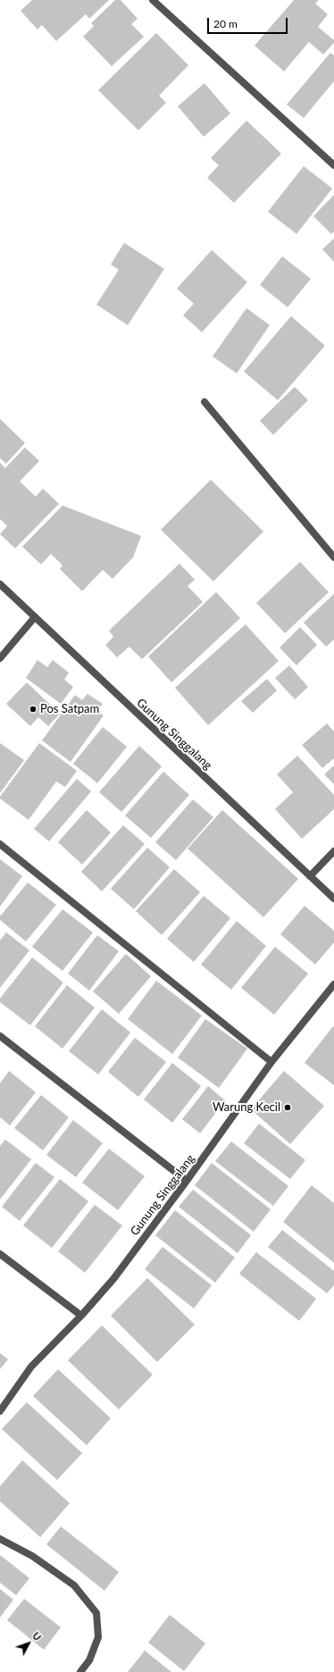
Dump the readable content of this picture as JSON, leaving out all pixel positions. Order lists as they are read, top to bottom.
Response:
{
  "streets": {
    "street": ["Gunung Singgalang"]
  },
  "places": ["Pos Satpam", "Warung Kecil"],
  "scale_bar": "20 m",
  "north": "top right"
}
